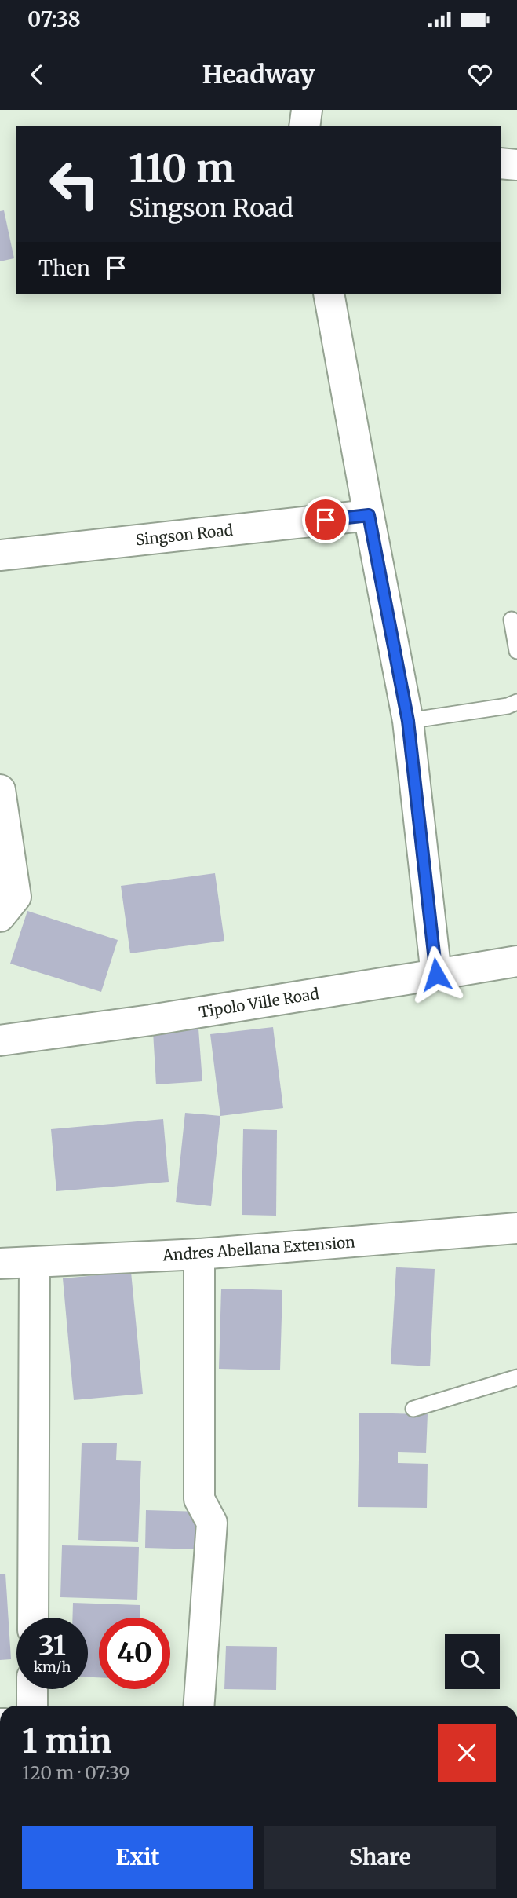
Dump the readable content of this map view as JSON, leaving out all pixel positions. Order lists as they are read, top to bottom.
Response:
{
  "streets": {
    "street": ["Singson Road", "Tipolo Ville Road", "Andres Abellana Extension"]
  },
  "page": {
    "status": "07:38",
    "header": "Headway",
    "turn": ["110 m", "Singson Road"],
    "then": "Then",
    "speed": "31 km/h",
    "limit": "40",
    "heading": ["1 min", "120 m · 07:39"],
    "buttons": ["Exit", "Share"]
  }
}
